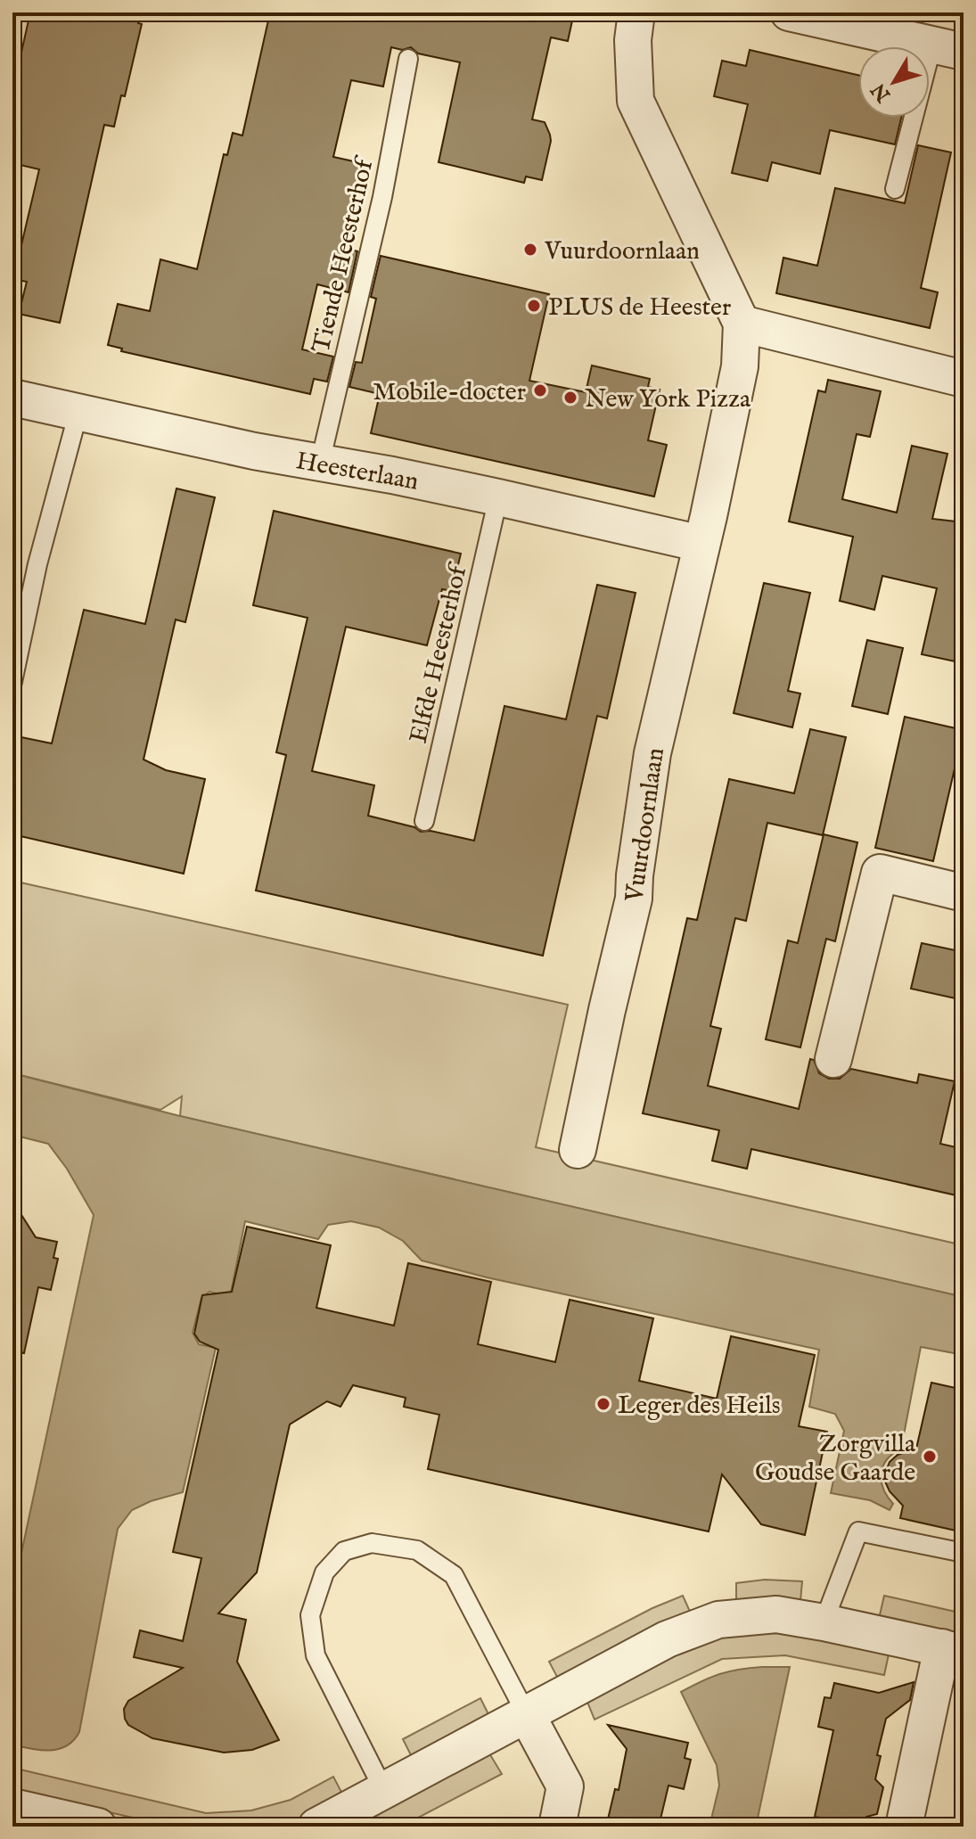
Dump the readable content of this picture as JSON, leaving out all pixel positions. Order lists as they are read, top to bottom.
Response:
{
  "streets": {
    "street": ["Heesterlaan", "Vuurdoornlaan"],
    "lane": ["Tiende Heesterhof", "Elfde Heesterhof"]
  },
  "crossings": [
    ["Tiende Heesterhof", "Heesterlaan"],
    ["Heesterlaan", "Elfde Heesterhof"],
    ["Heesterlaan", "Vuurdoornlaan"]
  ],
  "places": [
    "Vuurdoornlaan",
    "PLUS de Heester",
    "Mobile-docter",
    "New York Pizza",
    "Leger des Heils",
    "Zorgvilla Goudse Gaarde"
  ],
  "north": "bottom left"
}
